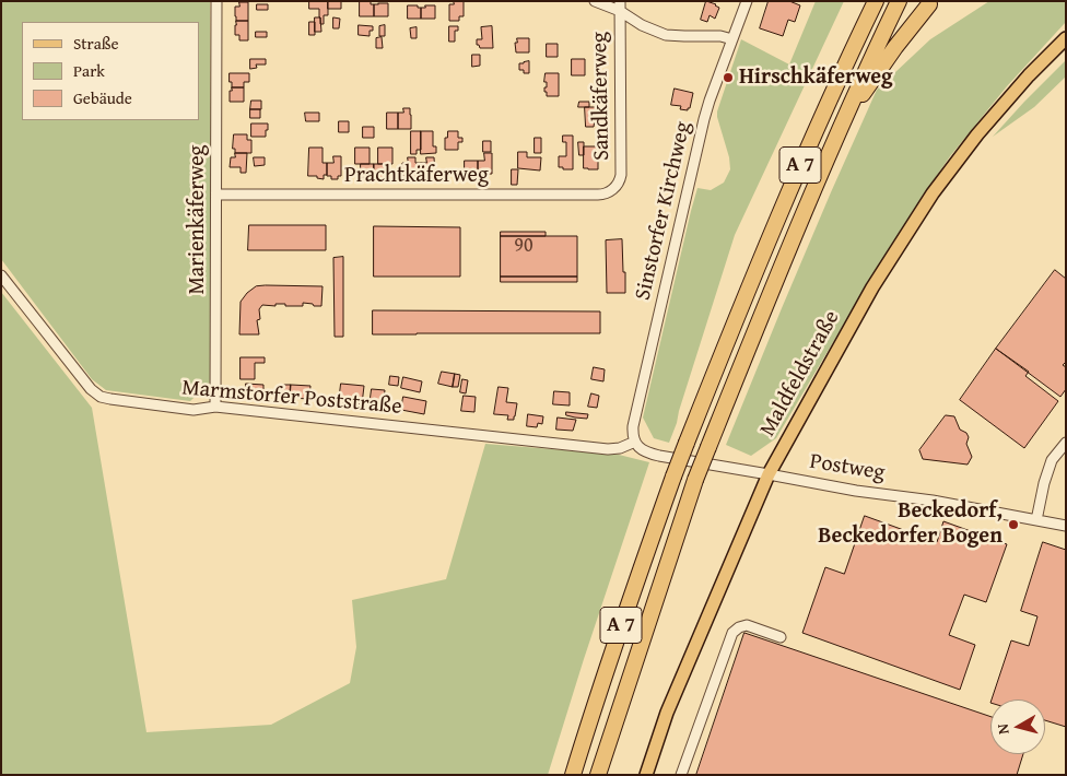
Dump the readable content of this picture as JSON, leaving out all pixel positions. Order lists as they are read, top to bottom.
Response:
{
  "streets": {
    "highway": ["A 7"],
    "main road": ["Maldfeldstraße"],
    "street": [
      "Sandkäferweg",
      "Prachtkäferweg",
      "Sinstorfer Kirchweg",
      "Marienkäferweg",
      "Marmstorfer Poststraße",
      "Postweg"
    ]
  },
  "crossings": [
    ["Sandkäferweg", "Prachtkäferweg"],
    ["Prachtkäferweg", "Marienkäferweg"],
    ["Sinstorfer Kirchweg", "Marmstorfer Poststraße"],
    ["Sinstorfer Kirchweg", "Postweg"],
    ["Marienkäferweg", "Marmstorfer Poststraße"],
    ["Maldfeldstraße", "Postweg"],
    ["Marmstorfer Poststraße", "Postweg"]
  ],
  "places": ["Hirschkäferweg", "Beckedorf, Beckedorfer Bogen"],
  "house_numbers": ["90"],
  "legend": ["Straße", "Park", "Gebäude"],
  "north": "left"
}
